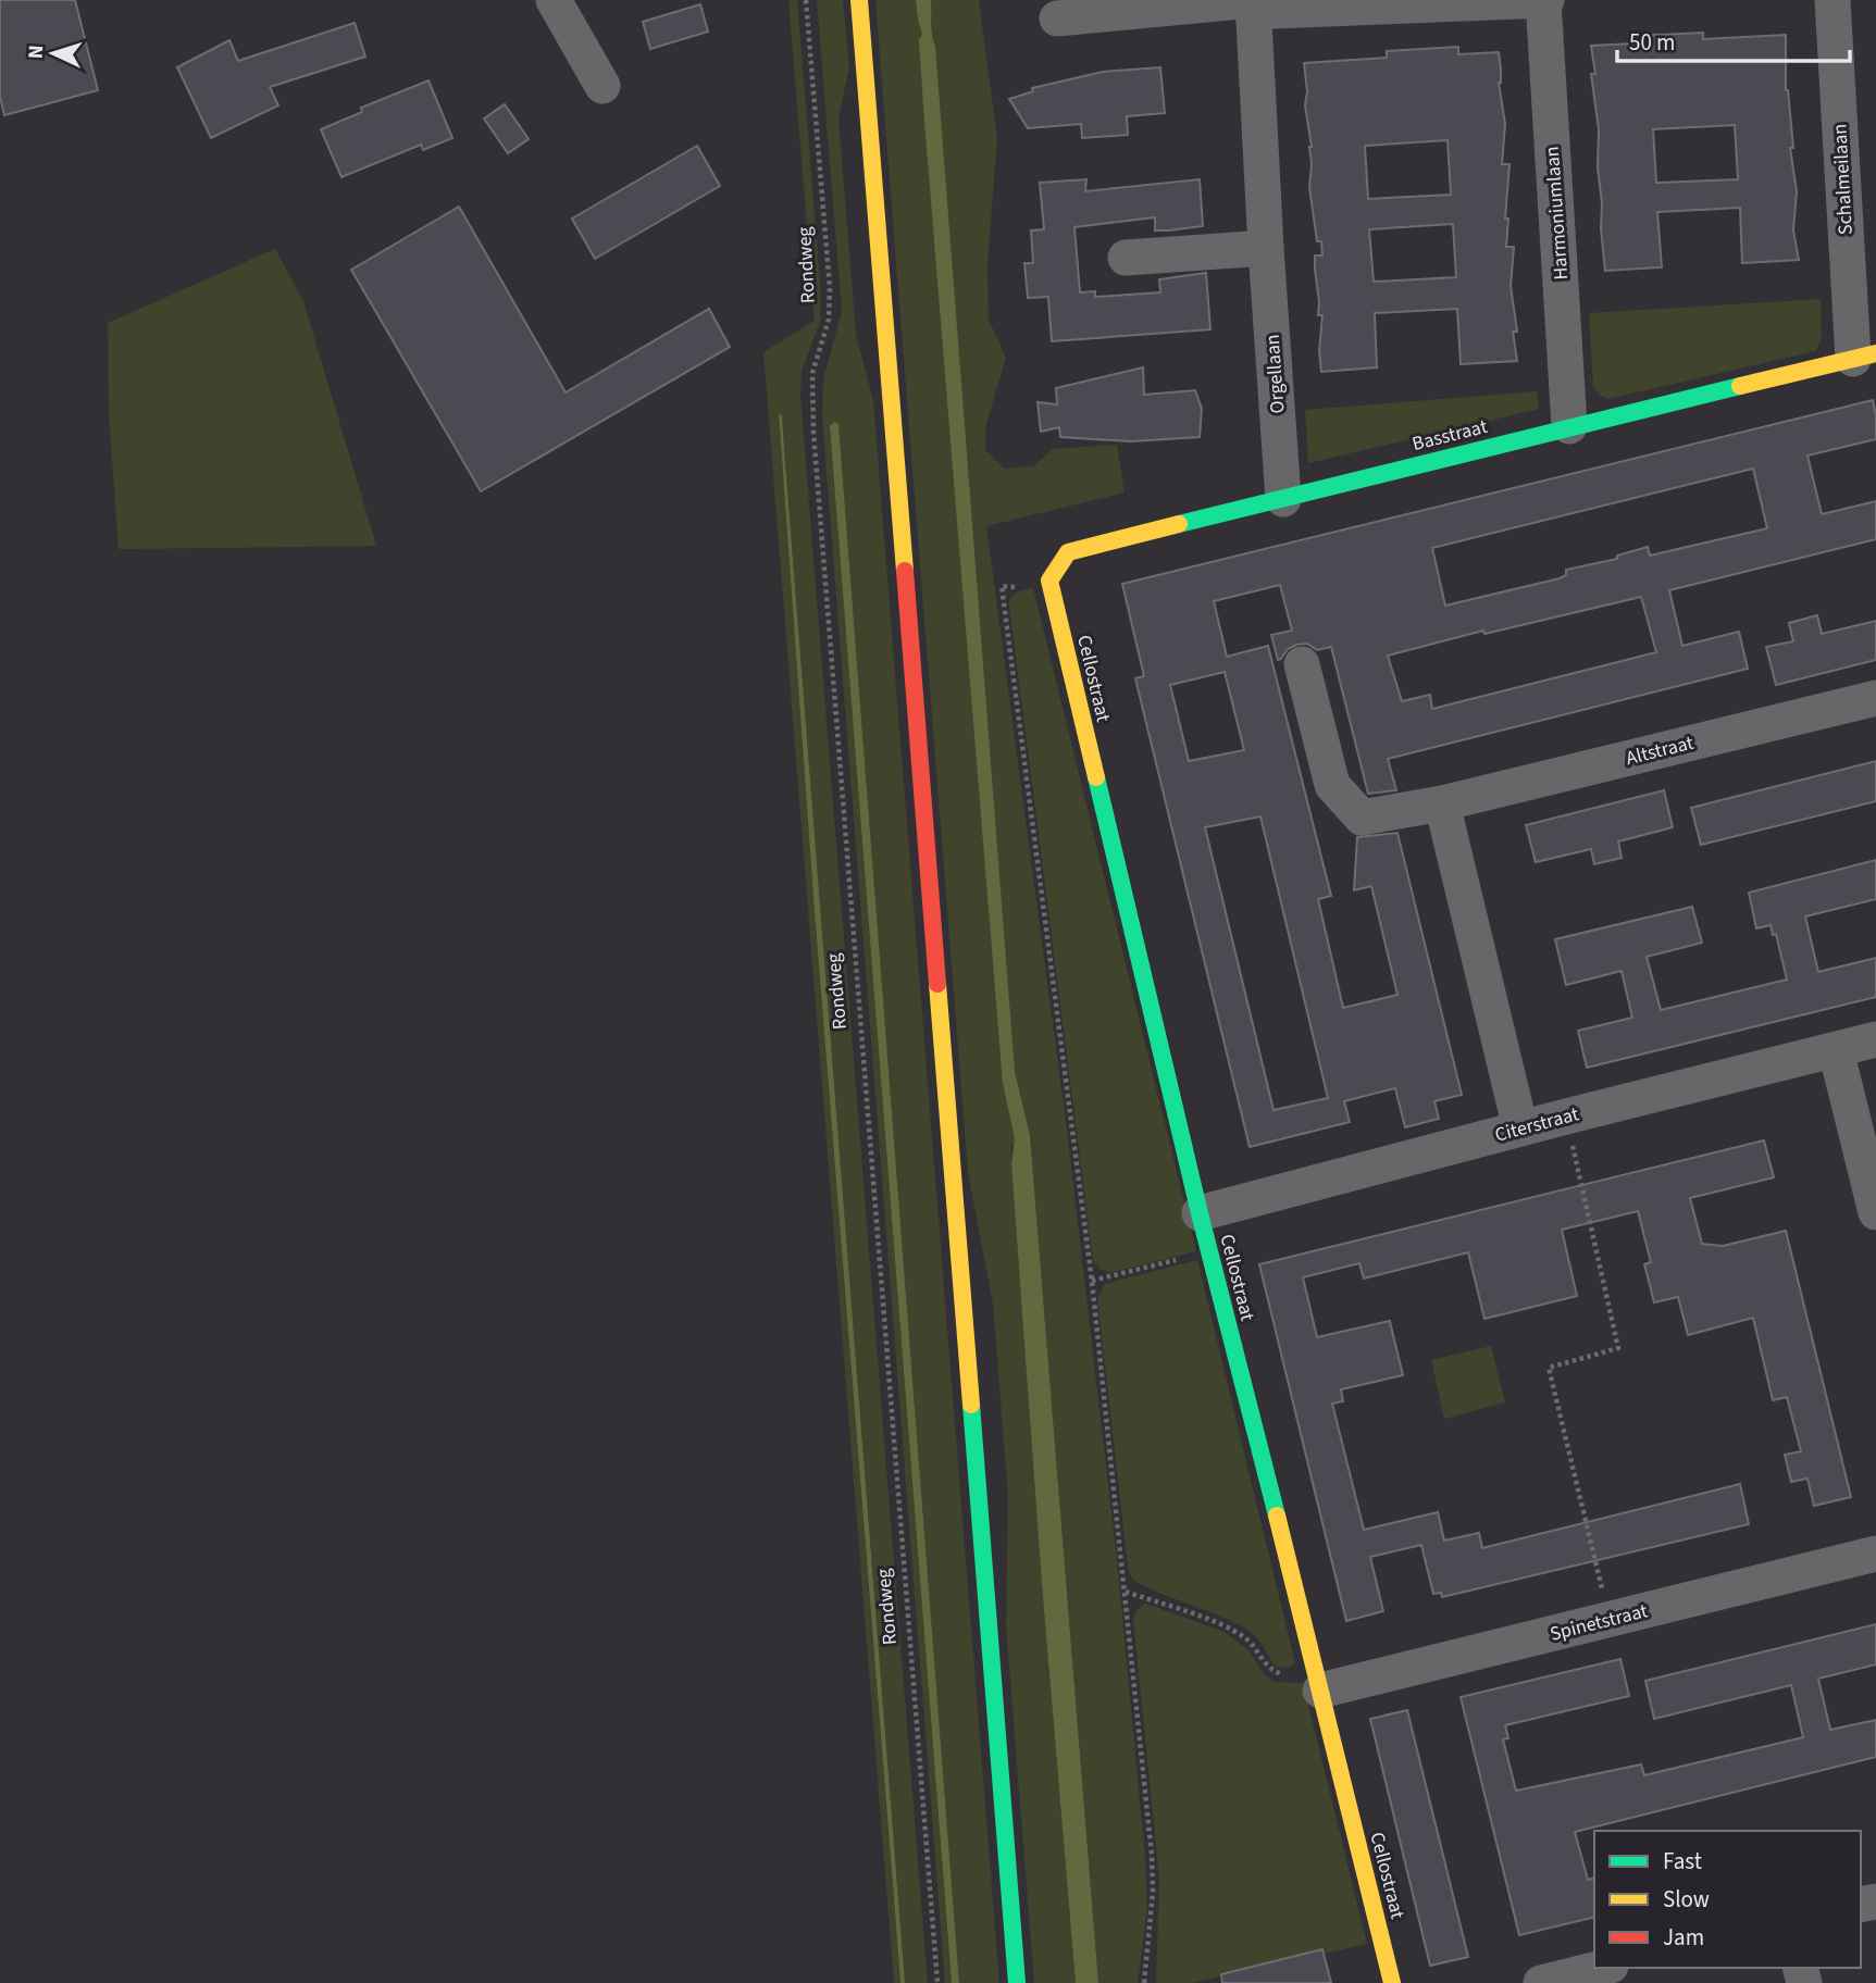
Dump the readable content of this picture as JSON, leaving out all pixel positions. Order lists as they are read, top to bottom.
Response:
{
  "streets": {
    "street": [
      "Schalmeilaan",
      "Harmoniumlaan",
      "Orgellaan",
      "Basstraat",
      "Cellostraat",
      "Altstraat",
      "Citerstraat",
      "Spinetstraat"
    ],
    "path": ["Rondweg"]
  },
  "crossings": [
    ["Schalmeilaan", "Basstraat"],
    ["Harmoniumlaan", "Basstraat"],
    ["Orgellaan", "Basstraat"],
    ["Basstraat", "Cellostraat"],
    ["Cellostraat", "Citerstraat"],
    ["Cellostraat", "Spinetstraat"]
  ],
  "legend": ["Fast", "Slow", "Jam"],
  "scale_bar": "50 m",
  "north": "left"
}
